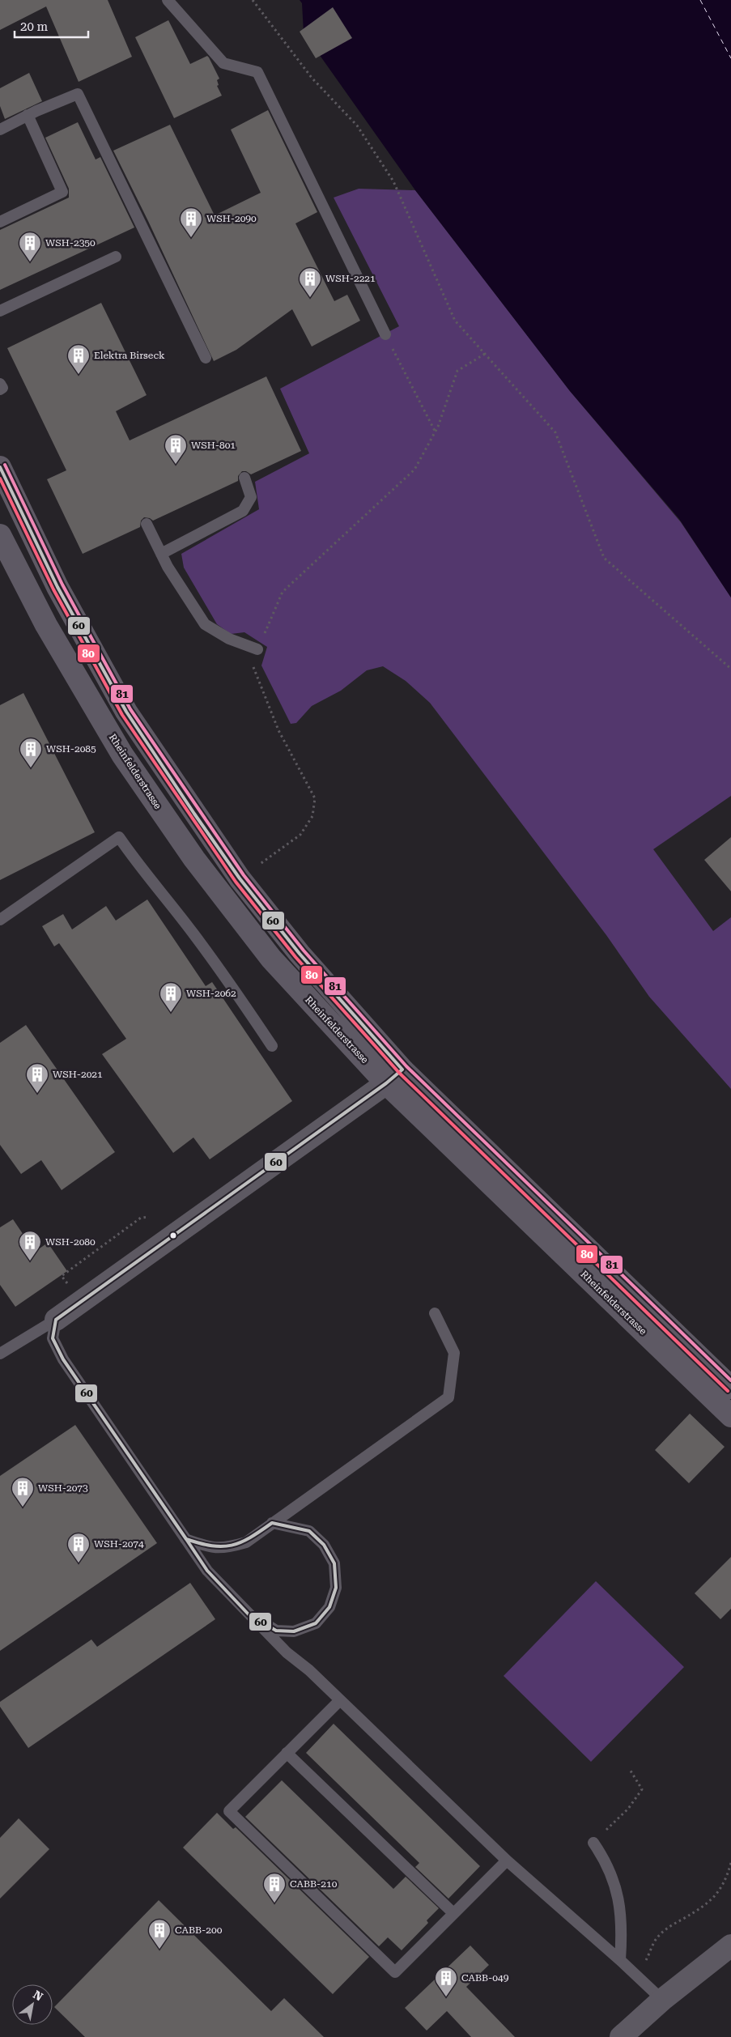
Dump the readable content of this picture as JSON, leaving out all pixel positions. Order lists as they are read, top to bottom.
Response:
{
  "streets": {
    "main road": ["Rheinfelderstrasse"]
  },
  "places": {
    "building": [
      "WSH-2090",
      "WSH-2350",
      "WSH-2221",
      "Elektra Birseck",
      "WSH-801",
      "WSH-2085",
      "WSH-2062",
      "WSH-2021",
      "WSH-2080",
      "WSH-2073",
      "WSH-2074",
      "CABB-210",
      "CABB-200",
      "CABB-049"
    ]
  },
  "lines": ["transit line 81", "transit line 60", "transit line 80"],
  "scale_bar": "20 m",
  "north": "top right"
}
